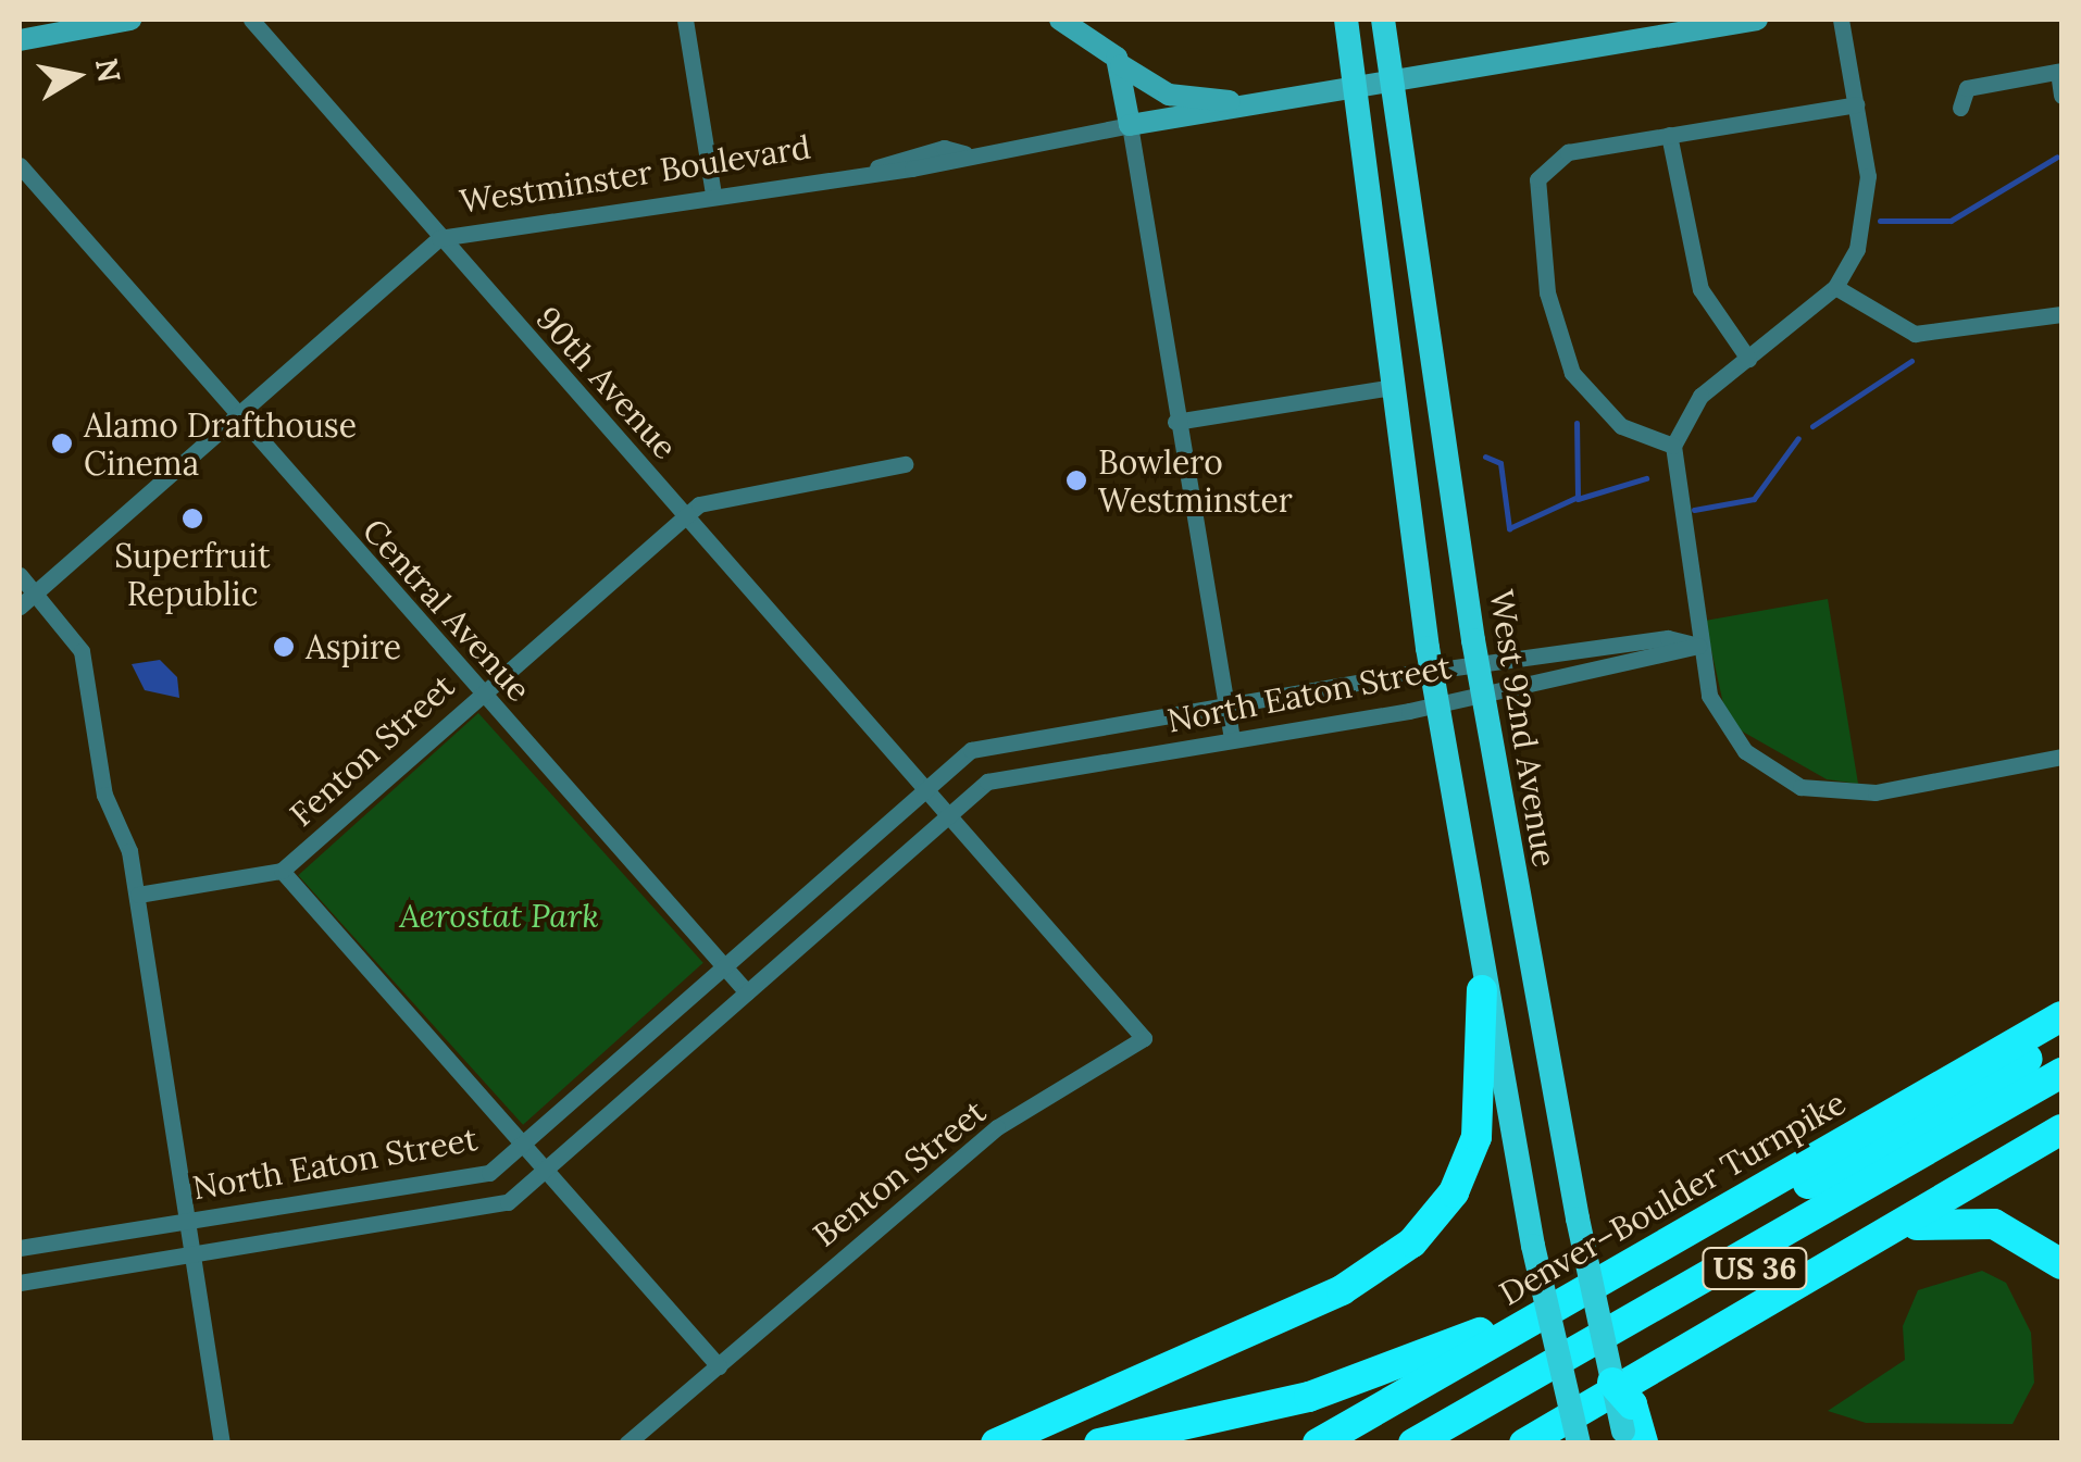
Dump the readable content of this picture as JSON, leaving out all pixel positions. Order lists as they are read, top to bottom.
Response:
{
  "streets": {
    "highway": ["Denver–Boulder Turnpike", "US 36"],
    "main road": ["West 92nd Avenue"],
    "street": [
      "Westminster Boulevard",
      "90th Avenue",
      "Central Avenue",
      "North Eaton Street",
      "Fenton Street",
      "Benton Street"
    ]
  },
  "crossings": [
    ["Westminster Boulevard", "90th Avenue"],
    ["Westminster Boulevard", "Central Avenue"],
    ["90th Avenue", "North Eaton Street"],
    ["90th Avenue", "Fenton Street"],
    ["90th Avenue", "Benton Street"],
    ["Central Avenue", "North Eaton Street"],
    ["Central Avenue", "Fenton Street"],
    ["North Eaton Street", "West 92nd Avenue"],
    ["North Eaton Street", "Benton Street"]
  ],
  "parks": ["Aerostat Park"],
  "places": [
    "Alamo Drafthouse Cinema",
    "Bowlero Westminster",
    "Superfruit Republic",
    "Aspire"
  ],
  "north": "right"
}
